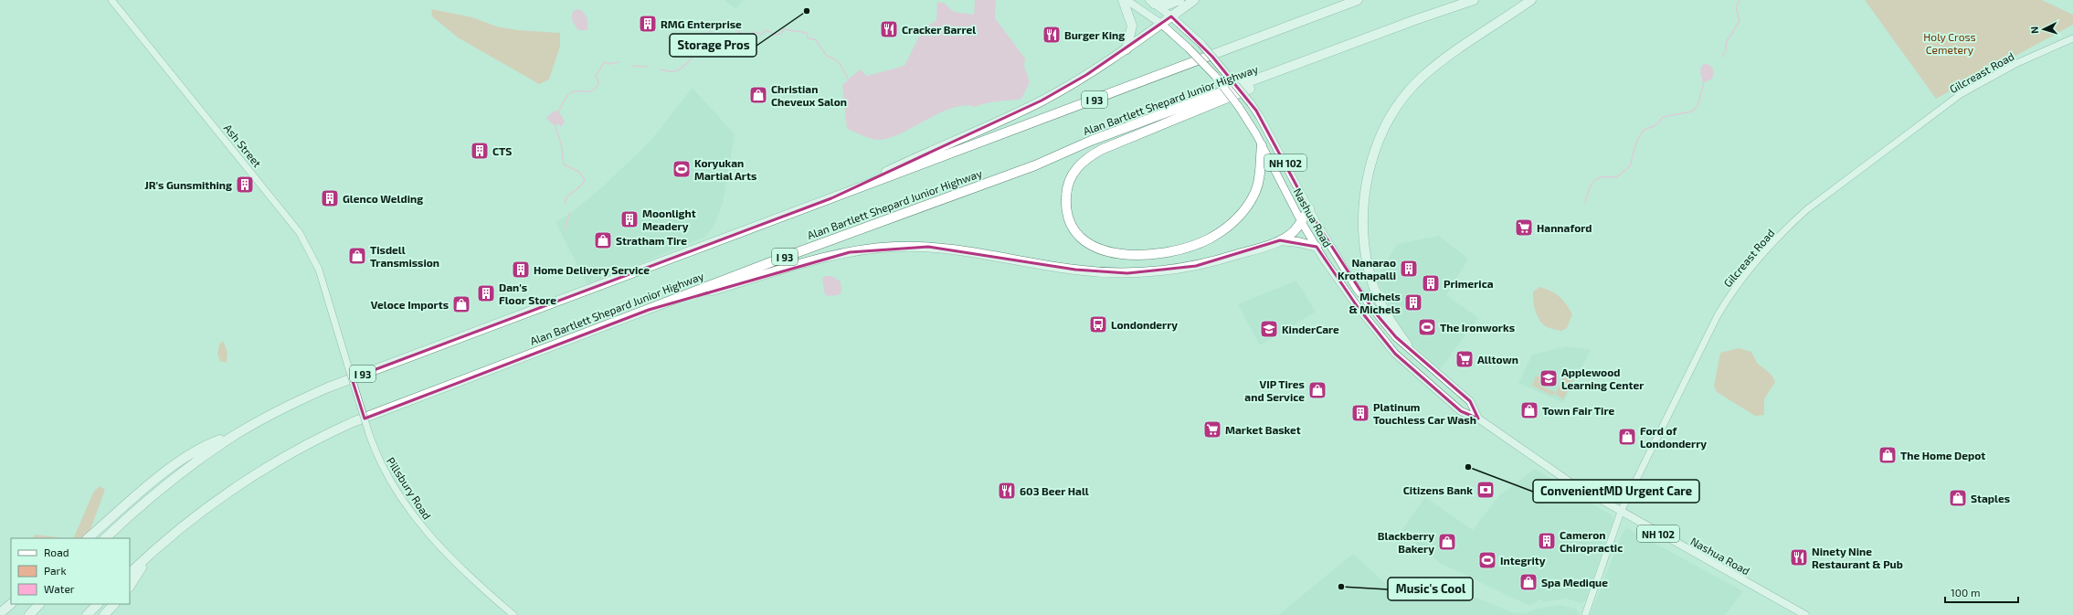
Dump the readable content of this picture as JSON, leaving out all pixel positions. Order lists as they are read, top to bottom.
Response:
{
  "streets": {
    "highway": ["I 93", "Alan Bartlett Shepard Junior Highway"],
    "main road": ["NH 102", "Nashua Road"],
    "street": ["Gilcreast Road", "Ash Street", "Pillsbury Road"]
  },
  "crossings": [
    ["Gilcreast Road", "Nashua Road"],
    ["Ash Street", "Pillsbury Road"]
  ],
  "parks": ["Holy Cross Cemetery"],
  "places": {
    "other": ["Storage Pros", "ConvenientMD Urgent Care", "Music's Cool"],
    "building": [
      "RMG Enterprise",
      "CTS",
      "JR's Gunsmithing",
      "Glenco Welding",
      "Moonlight Meadery",
      "Nanarao Krothapalli",
      "Home Delivery Service",
      "Primerica",
      "Dan's Floor Store",
      "Michels & Michels",
      "Platinum Touchless Car Wash",
      "Cameron Chiropractic"
    ],
    "restaurant": [
      "Cracker Barrel",
      "Burger King",
      "603 Beer Hall",
      "Ninety Nine Restaurant & Pub"
    ],
    "shop": [
      "Christian Cheveux Salon",
      "Stratham Tire",
      "Tisdell Transmission",
      "Veloce Imports",
      "VIP Tires and Service",
      "Town Fair Tire",
      "Ford of Londonderry",
      "The Home Depot",
      "Staples",
      "Blackberry Bakery",
      "Spa Medique"
    ],
    "sports": ["Koryukan Martial Arts", "The Ironworks", "Integrity"],
    "supermarket": ["Hannaford", "Alltown", "Market Basket"],
    "bus stop": ["Londonderry"],
    "school or university": ["KinderCare", "Applewood Learning Center"],
    "bank": ["Citizens Bank"]
  },
  "legend": ["Road", "Park", "Water"],
  "scale_bar": "100 m",
  "north": "left"
}
